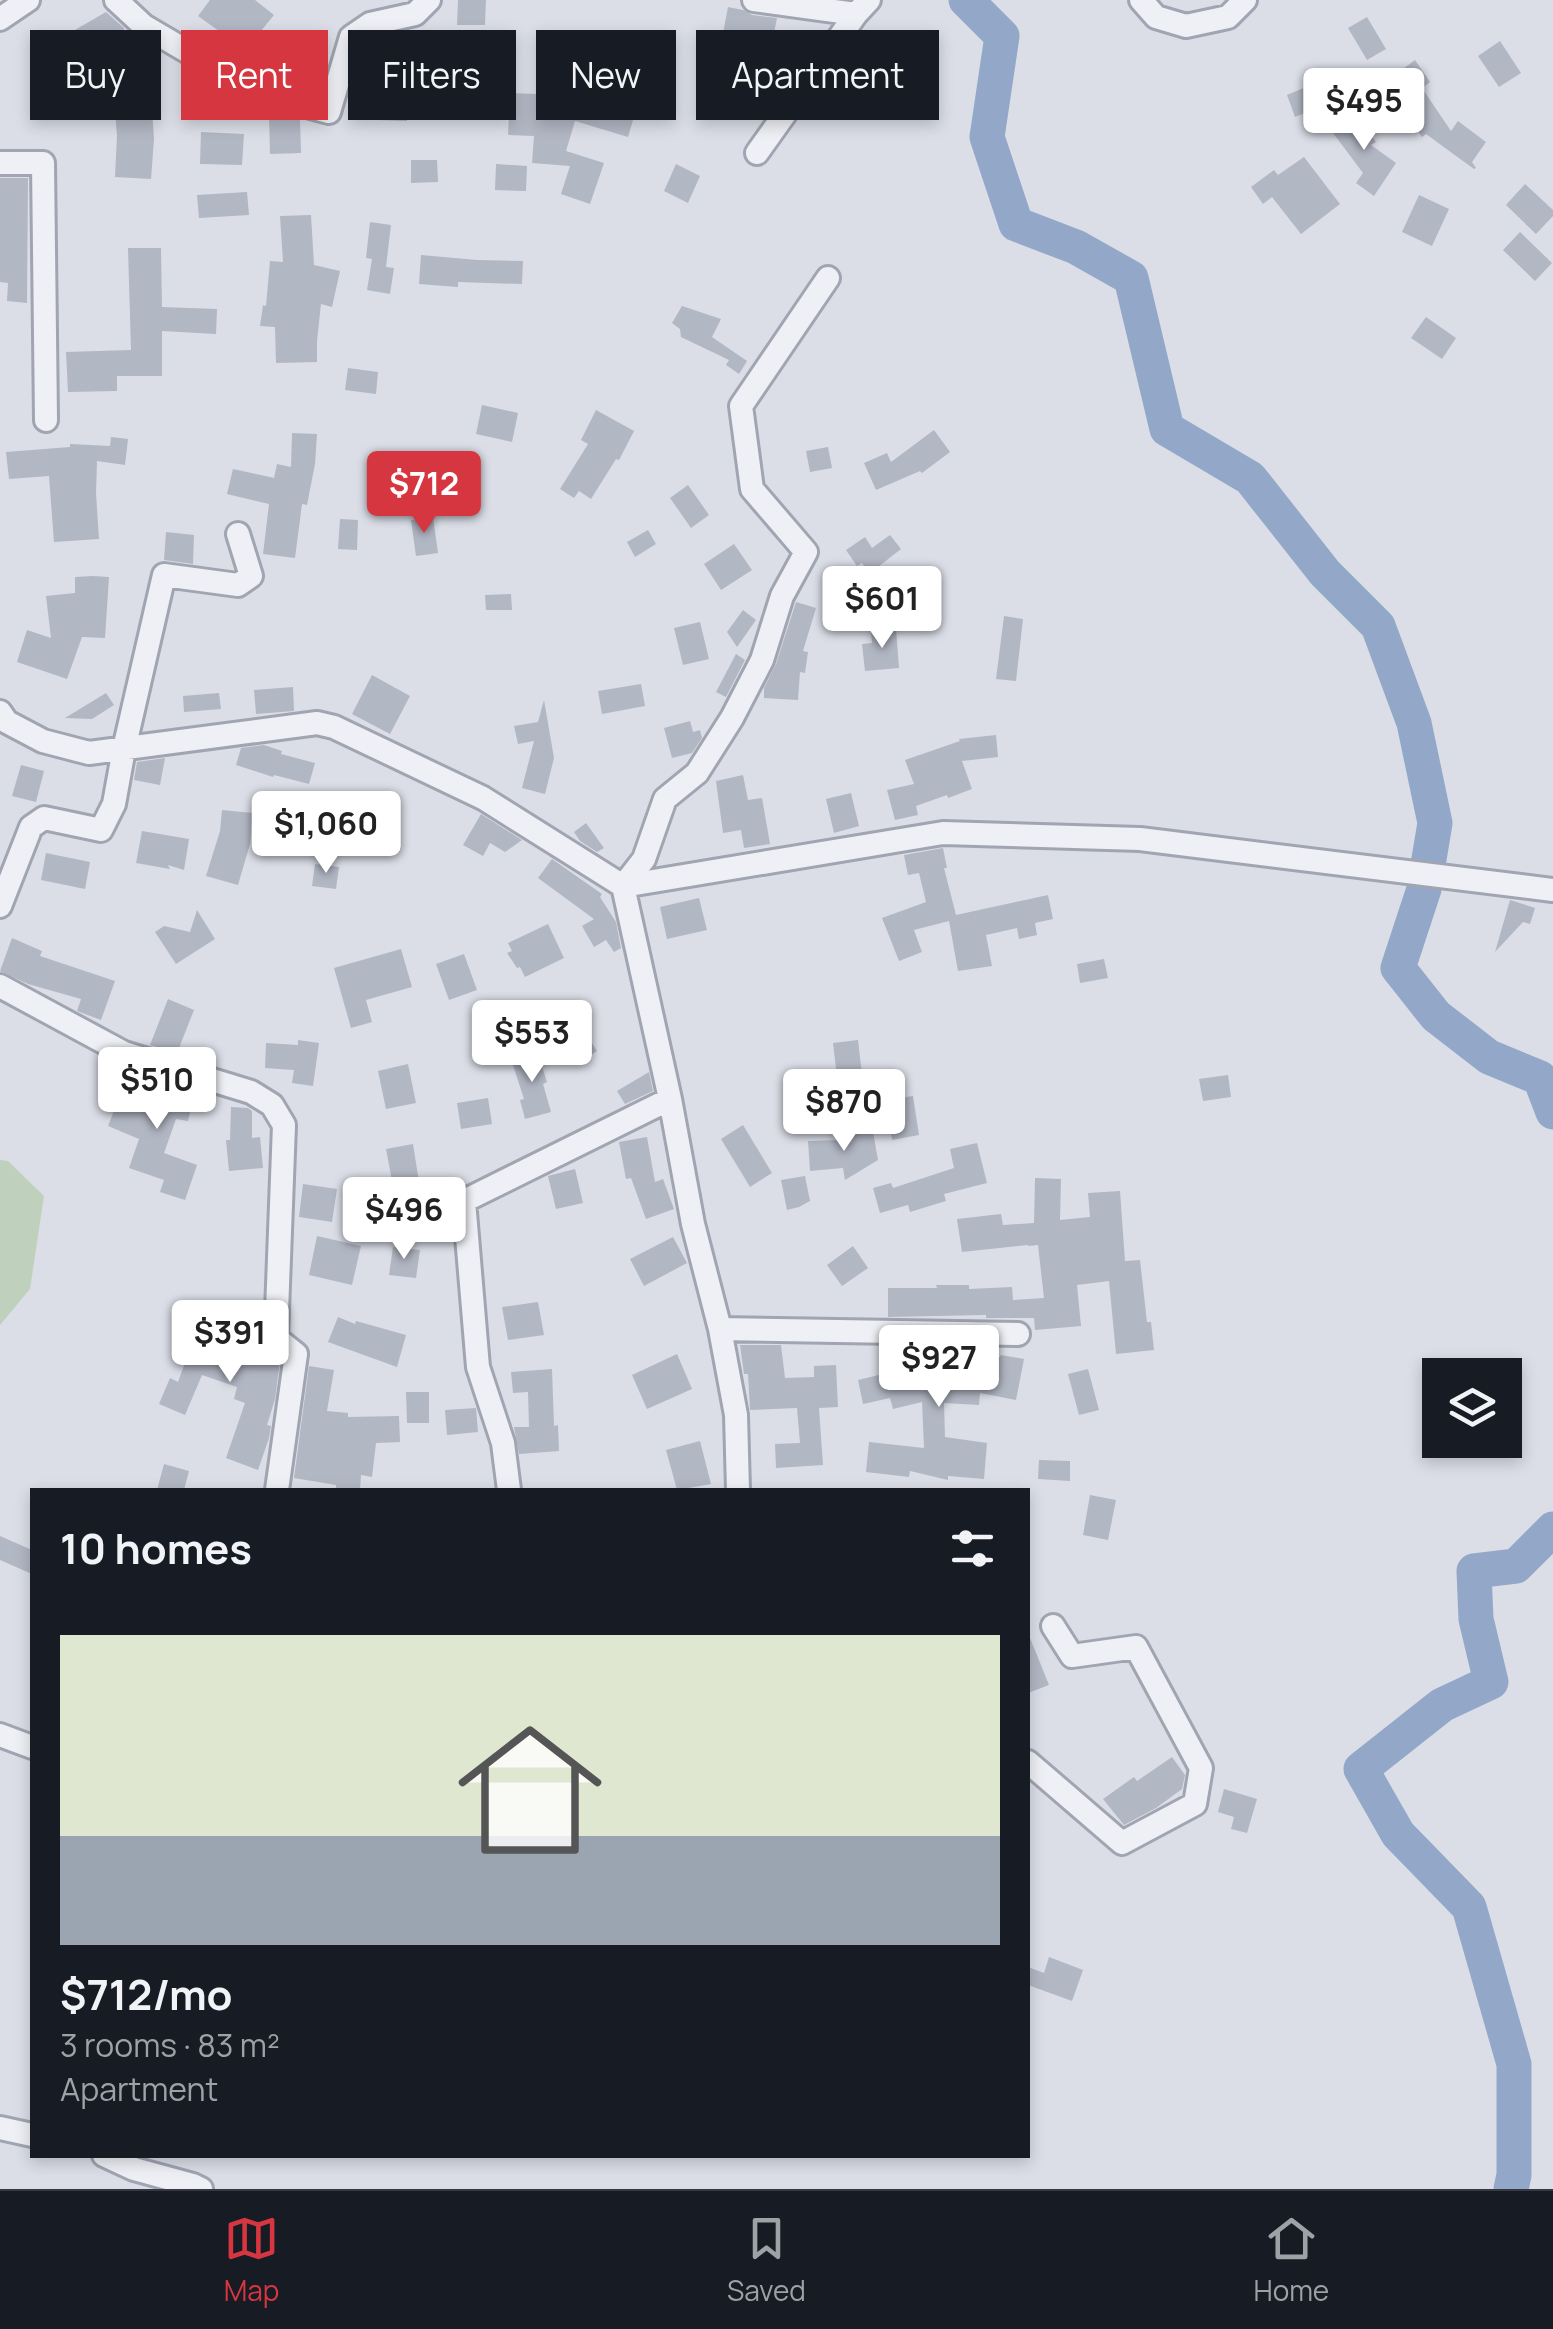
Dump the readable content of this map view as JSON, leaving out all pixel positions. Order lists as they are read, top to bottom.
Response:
{
  "page": {
    "chip": [
      "Buy",
      "Rent",
      "Filters",
      "New",
      "Apartment"
    ],
    "price": [
      "$495",
      "$712",
      "$601",
      "$1,060",
      "$553",
      "$510",
      "$870",
      "$496",
      "$391",
      "$927"
    ],
    "heading": "10 homes",
    "list": [
      {
        "name": "$712/mo",
        "note": "3 rooms · 83 m² · Apartment"
      }
    ],
    "tabs": ["Map", "Saved", "Home"]
  }
}
